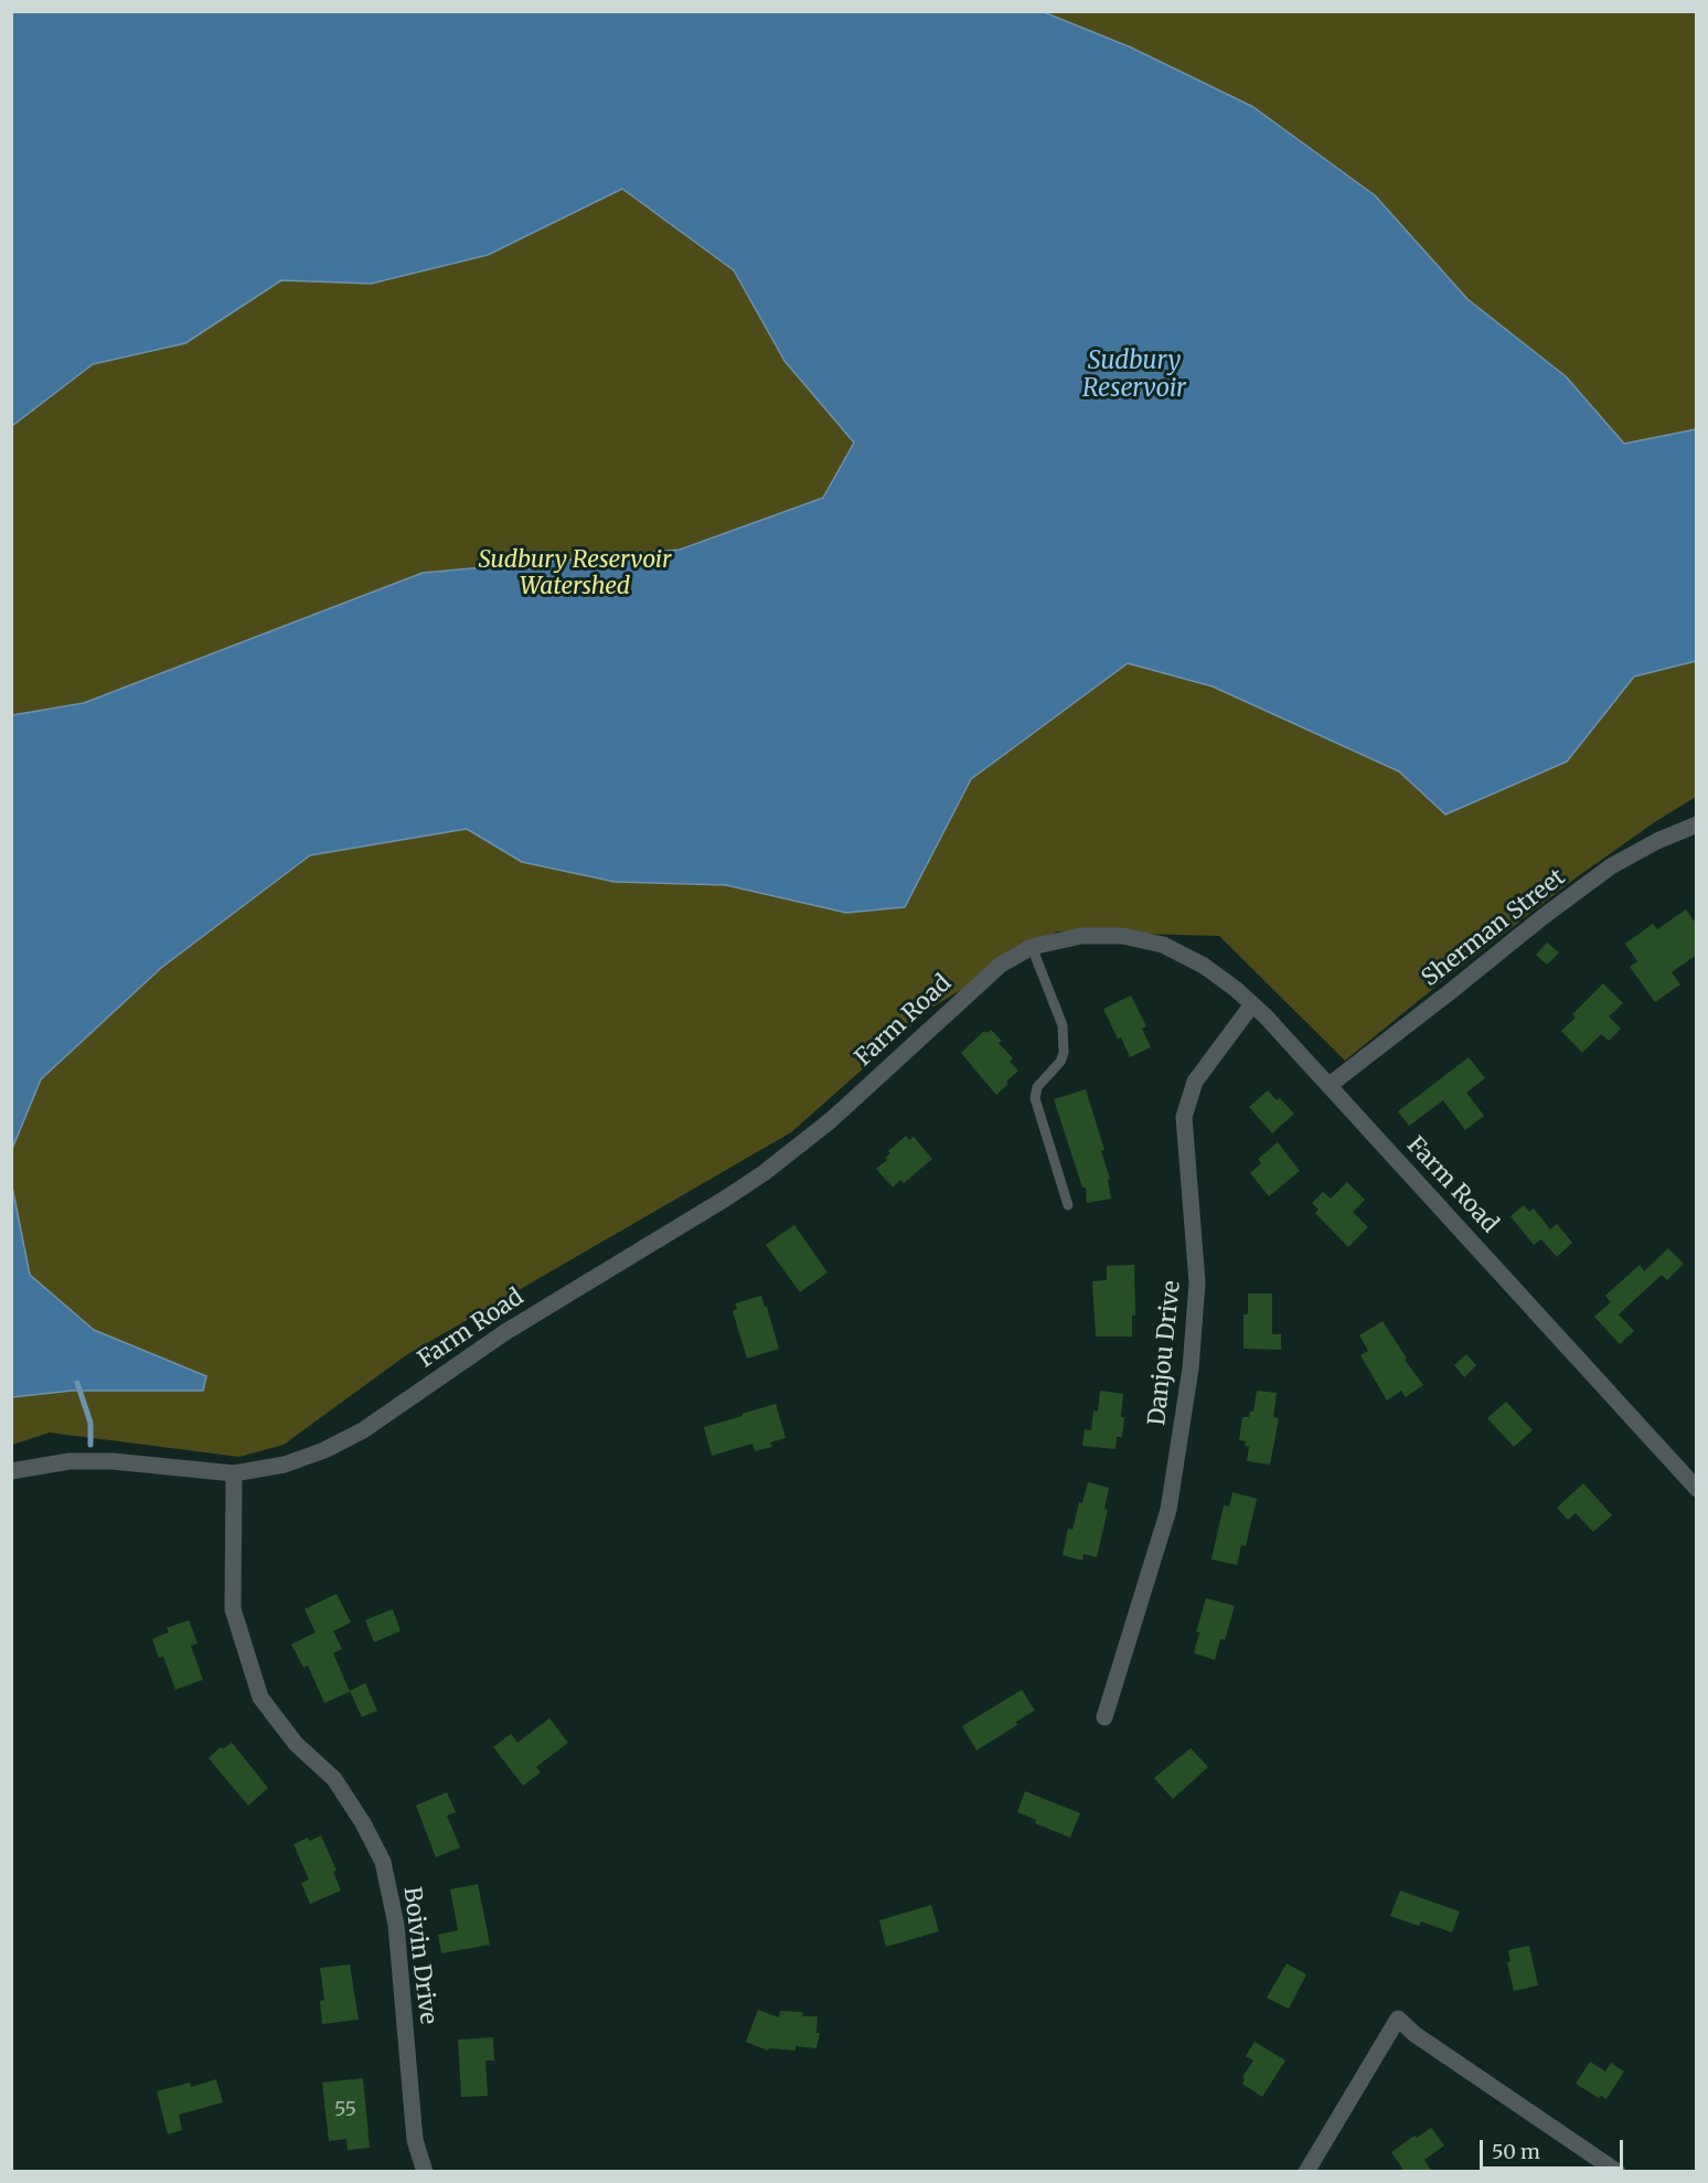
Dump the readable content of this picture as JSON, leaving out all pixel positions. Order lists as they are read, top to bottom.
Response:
{
  "streets": {
    "street": [
      "Sherman Street",
      "Farm Road",
      "Danjou Drive",
      "Boivin Drive"
    ]
  },
  "crossings": [
    ["Sherman Street", "Farm Road"],
    ["Farm Road", "Danjou Drive"],
    ["Farm Road", "Boivin Drive"]
  ],
  "water": ["Sudbury Reservoir"],
  "parks": ["Sudbury Reservoir Watershed"],
  "house_numbers": ["55"],
  "scale_bar": "50 m"
}
